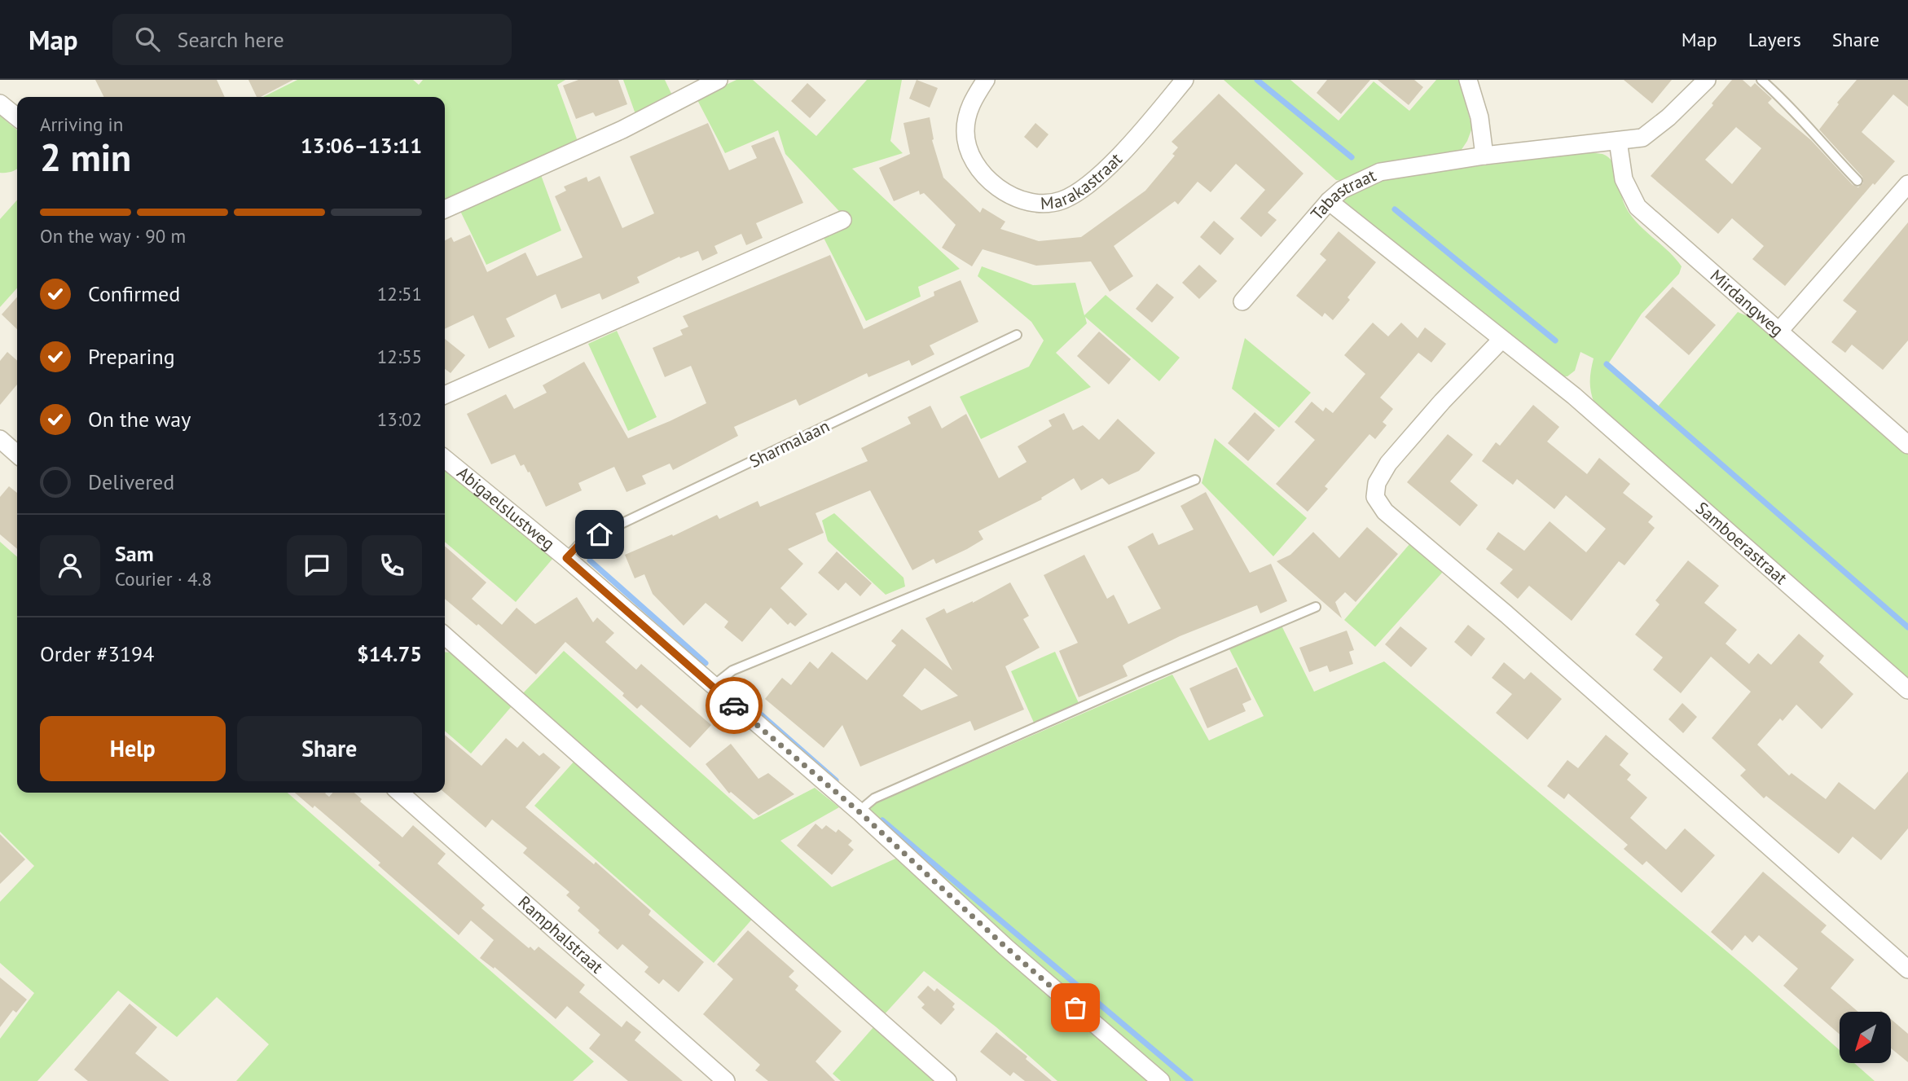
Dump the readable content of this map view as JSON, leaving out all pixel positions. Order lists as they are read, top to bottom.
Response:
{
  "streets": {
    "street": [
      "Marakastraat",
      "Tabastraat",
      "Mirdangweg",
      "Abigaelslustweg",
      "Samboerastraat",
      "Ramphalstraat"
    ],
    "lane": ["Sharmalaan"]
  },
  "crossings": [
    ["Tabastraat", "Mirdangweg"],
    ["Tabastraat", "Samboerastraat"],
    ["Sharmalaan", "Abigaelslustweg"]
  ],
  "north": "bottom left",
  "page": {
    "header": "Map",
    "search": "Search here",
    "nav": ["Map", "Layers", "Share"],
    "heading": ["2 min", "Arriving in", "13:06–13:11"],
    "panel": [
      "Sam",
      "Courier · 4.8",
      "Order #3194",
      "$14.75"
    ],
    "bar": "On the way · 90 m",
    "list": [
      ["Confirmed", "12:51"],
      ["Preparing", "12:55"],
      ["On the way", "13:02"],
      "Delivered"
    ],
    "buttons": ["Help", "Share"]
  }
}
